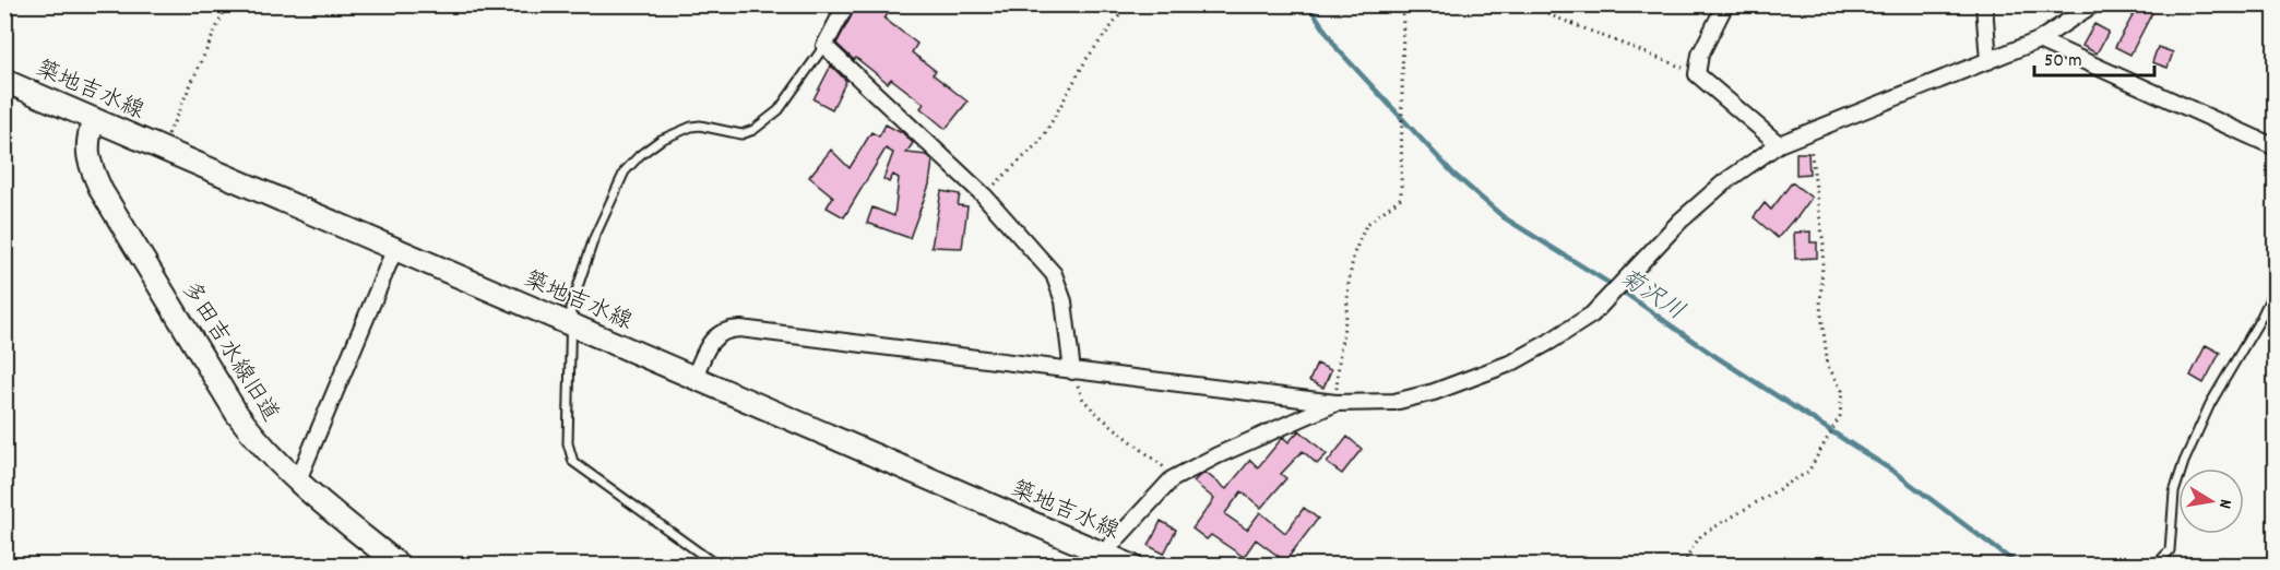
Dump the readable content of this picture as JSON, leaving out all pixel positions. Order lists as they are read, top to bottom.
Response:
{
  "streets": {
    "main road": ["築地吉水線", "多田吉水線旧道"]
  },
  "crossings": [
    ["築地吉水線", "多田吉水線旧道"]
  ],
  "water": ["菊沢川"],
  "scale_bar": "50 m",
  "north": "right"
}
